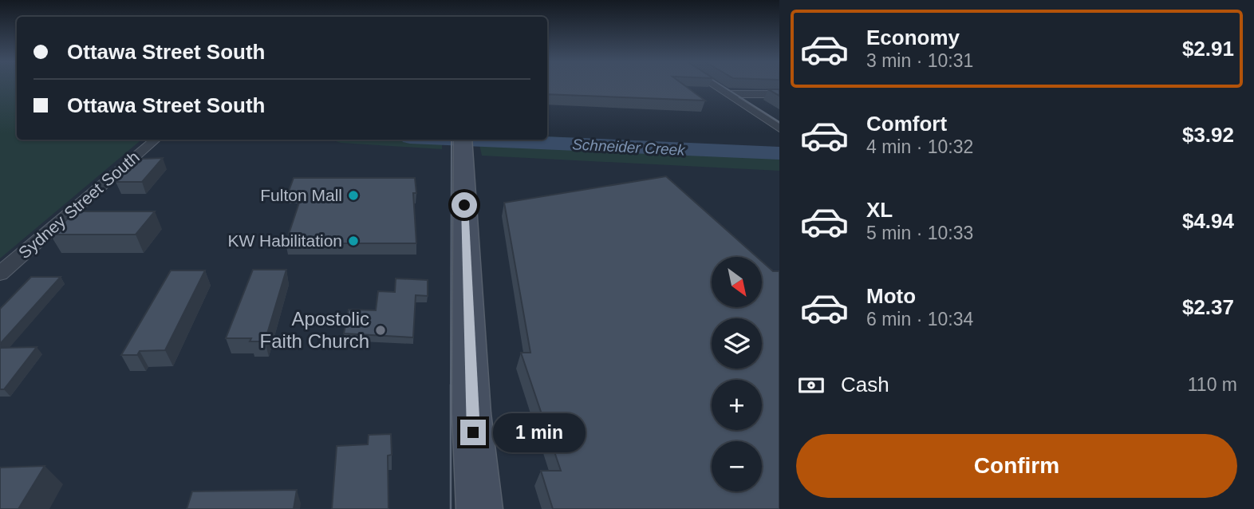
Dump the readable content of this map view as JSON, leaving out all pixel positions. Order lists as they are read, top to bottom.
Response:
{
  "streets": {
    "street": ["Sydney Street South"]
  },
  "water": ["Schneider Creek"],
  "places": ["Fulton Mall", "KW Habilitation", "Apostolic Faith Church"],
  "north": "bottom right",
  "page": {
    "list": [
      {
        "name": "Economy",
        "note": "3 min · 10:31",
        "value": "$2.91"
      },
      {
        "name": "Comfort",
        "note": "4 min · 10:32",
        "value": "$3.92"
      },
      {
        "name": "XL",
        "note": "5 min · 10:33",
        "value": "$4.94"
      },
      {
        "name": "Moto",
        "note": "6 min · 10:34",
        "value": "$2.37"
      }
    ],
    "banner": ["Ottawa Street South", "Ottawa Street South"],
    "map_buttons": ["+", "−"],
    "pay": ["Cash", "110 m"],
    "bubble": "1 min",
    "buttons": "Confirm"
  }
}
